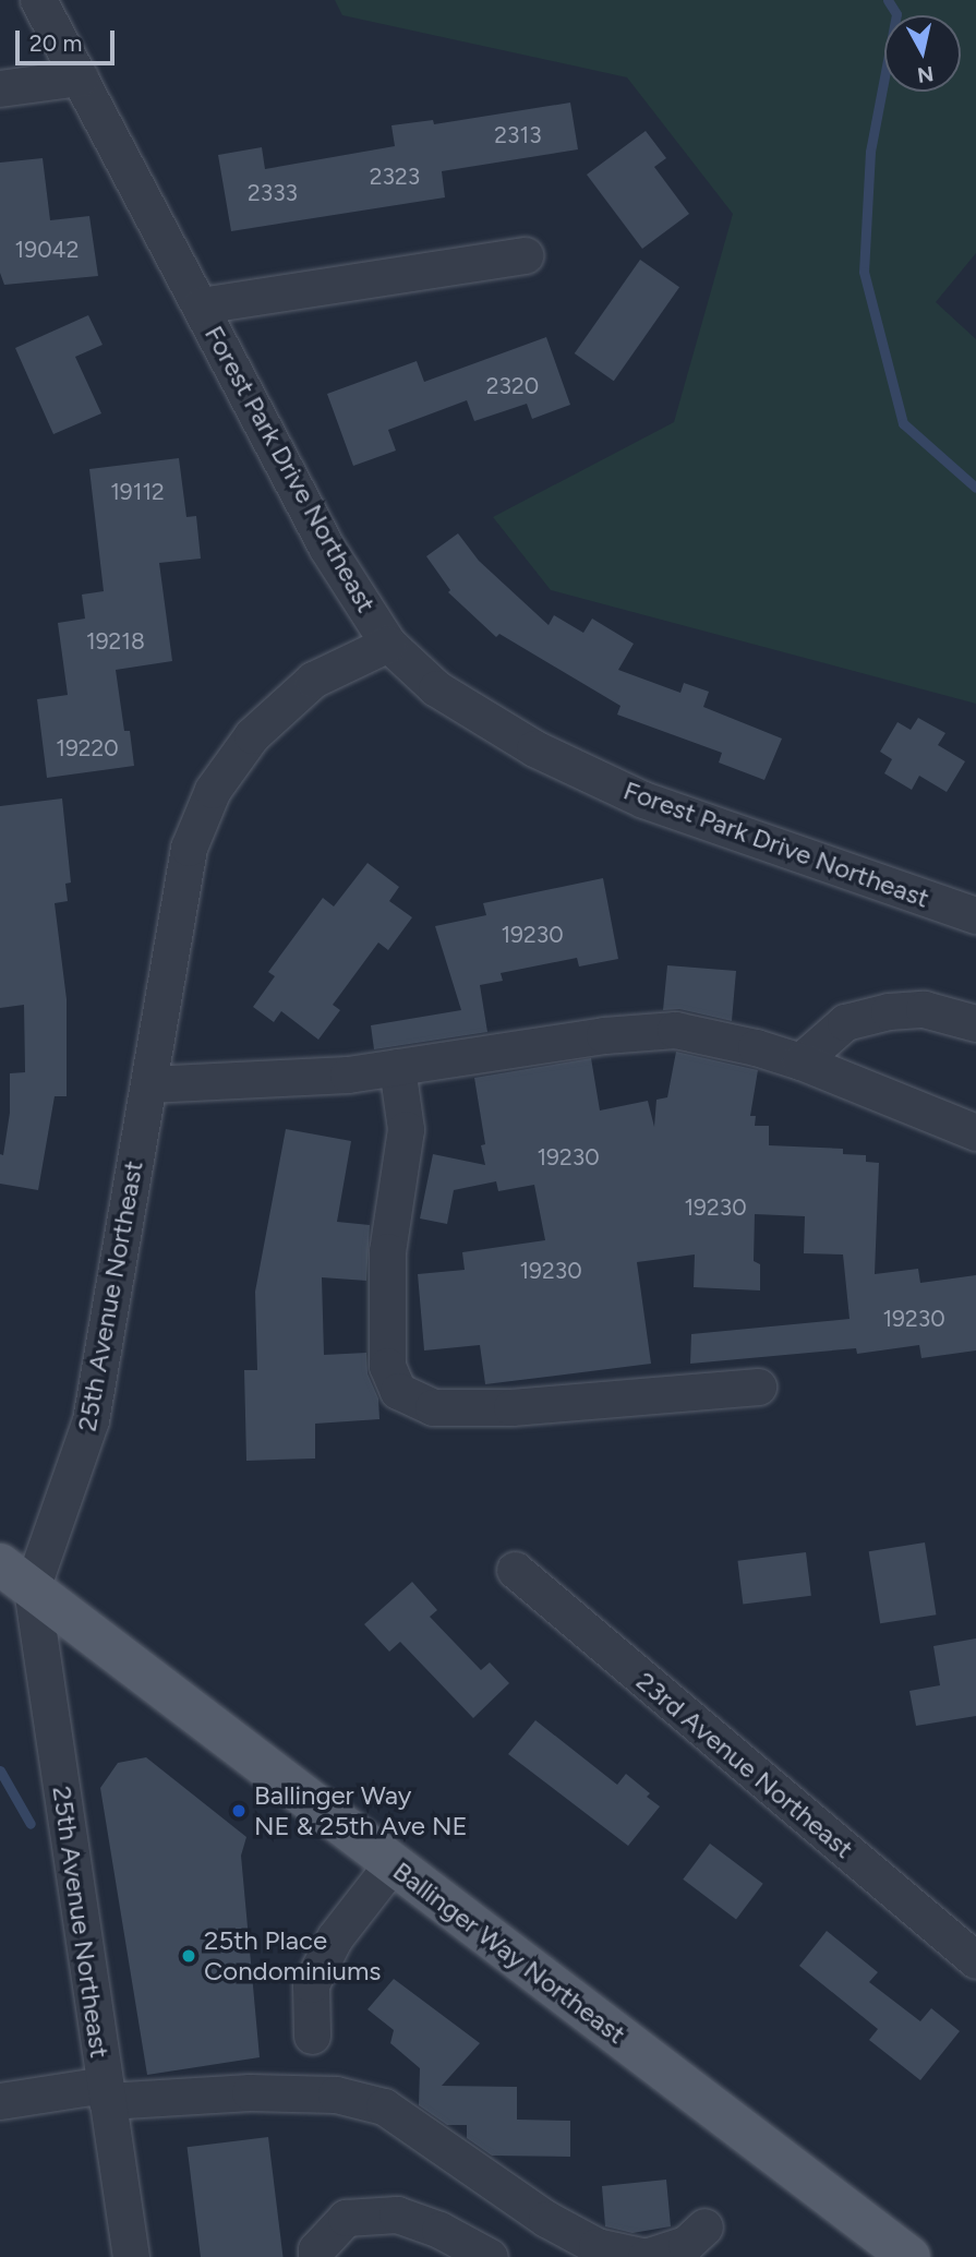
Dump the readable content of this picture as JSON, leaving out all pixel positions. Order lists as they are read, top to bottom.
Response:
{
  "streets": {
    "main road": ["Ballinger Way Northeast"],
    "street": ["Forest Park Drive Northeast", "25th Avenue Northeast", "23rd Avenue Northeast"]
  },
  "crossings": [
    ["Forest Park Drive Northeast", "25th Avenue Northeast"],
    ["25th Avenue Northeast", "Ballinger Way Northeast"]
  ],
  "places": ["Ballinger Way NE & 25th Ave NE", "25th Place Condominiums"],
  "house_numbers": [
    "2313",
    "2323",
    "2333",
    "19042",
    "2320",
    "19112",
    "19218",
    "19220",
    "19230",
    "19230",
    "19230",
    "19230",
    "19230"
  ],
  "scale_bar": "20 m",
  "north": "bottom"
}
